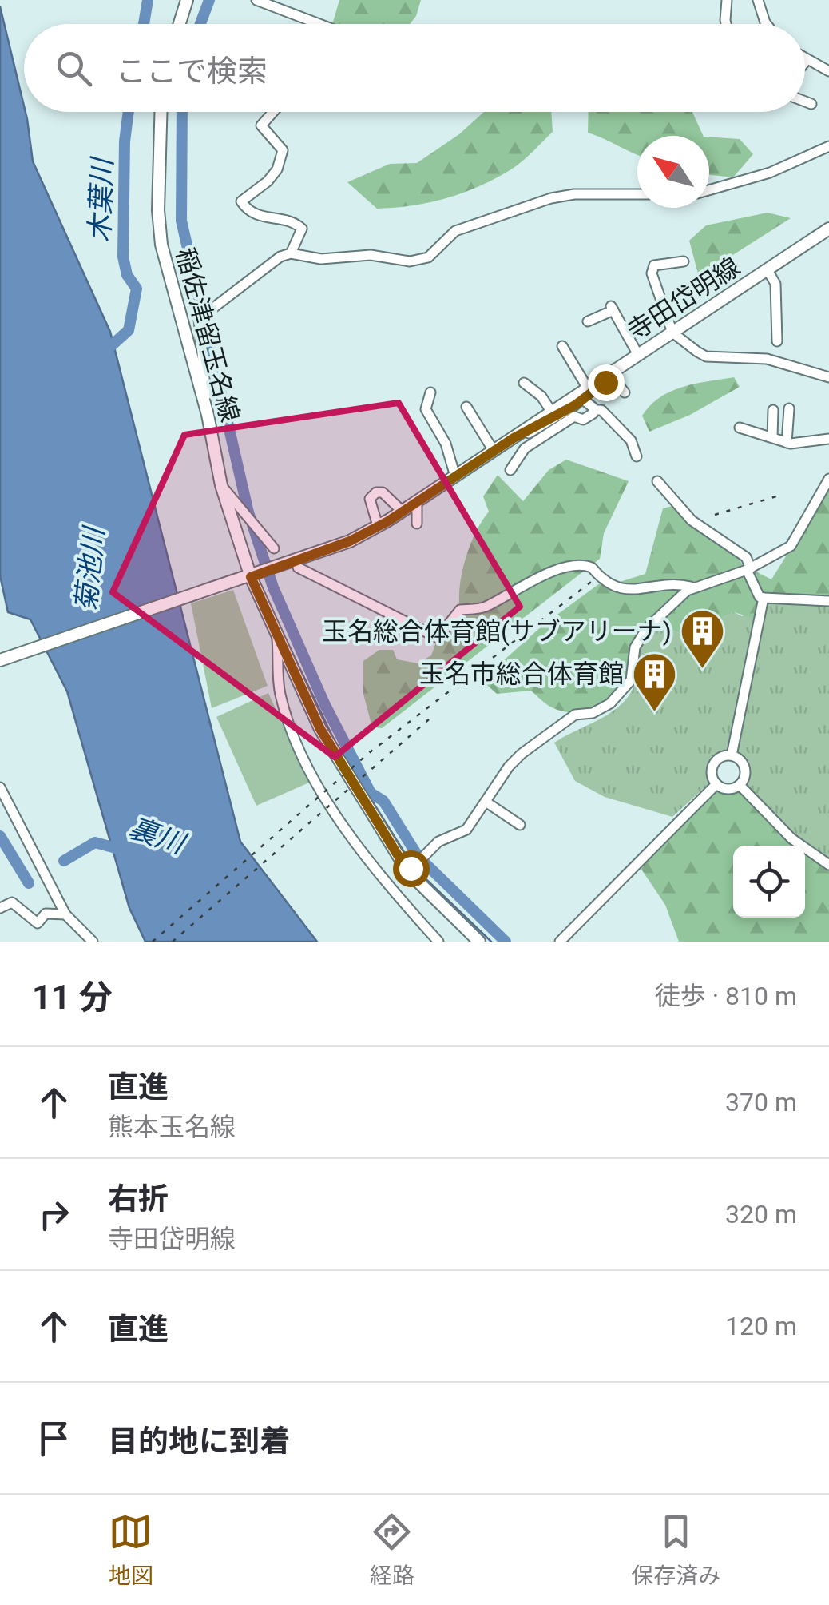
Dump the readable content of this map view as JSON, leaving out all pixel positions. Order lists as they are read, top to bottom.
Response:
{
  "streets": {
    "main road": ["寺田岱明線", "稲佐津留玉名線"]
  },
  "crossings": [
    ["寺田岱明線", "稲佐津留玉名線"]
  ],
  "water": ["木葉川", "菊池川", "裏川"],
  "places": {
    "building": ["玉名総合体育館(サブアリーナ)", "玉名市総合体育館"]
  },
  "north": "top left",
  "page": {
    "search": "ここで検索",
    "heading": ["11 分", "徒歩 · 810 m"],
    "list": [
      ["直進", "熊本玉名線", "370 m"],
      ["右折", "寺田岱明線", "320 m"],
      ["直進", "120 m"],
      "目的地に到着"
    ],
    "nav": ["地図", "経路", "保存済み"]
  }
}
